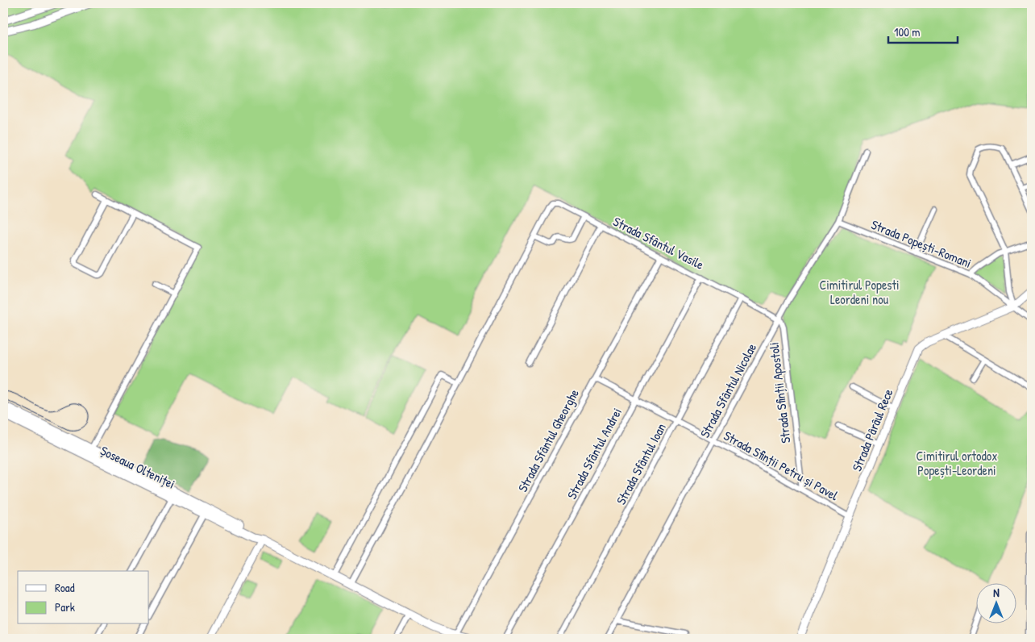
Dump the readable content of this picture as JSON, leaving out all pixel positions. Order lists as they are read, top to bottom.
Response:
{
  "streets": {
    "main road": ["Șoseaua Olteniței"],
    "street": [
      "Strada Sfântul Vasile",
      "Strada Popești-Romani",
      "Strada Sfântul Nicolae",
      "Strada Sfinții Apostoli",
      "Strada Pârâul Rece",
      "Strada Sfântul Gheorghe",
      "Strada Sfântul Andrei",
      "Strada Sfântul Ioan",
      "Strada Sfinții Petru și Pavel"
    ]
  },
  "crossings": [
    ["Strada Sfântul Vasile", "Strada Sfântul Nicolae"],
    ["Strada Sfântul Vasile", "Strada Sfinții Apostoli"],
    ["Strada Sfântul Vasile", "Strada Sfântul Gheorghe"],
    ["Strada Sfântul Vasile", "Strada Sfântul Andrei"],
    ["Strada Sfântul Vasile", "Strada Sfântul Ioan"],
    ["Strada Popești-Romani", "Strada Sfântul Nicolae"],
    ["Strada Popești-Romani", "Strada Pârâul Rece"],
    ["Strada Sfântul Nicolae", "Strada Sfinții Apostoli"],
    ["Strada Sfântul Nicolae", "Strada Sfinții Petru și Pavel"],
    ["Strada Sfinții Apostoli", "Strada Sfinții Petru și Pavel"],
    ["Strada Pârâul Rece", "Strada Sfinții Petru și Pavel"],
    ["Strada Sfântul Gheorghe", "Strada Sfinții Petru și Pavel"],
    ["Strada Sfântul Gheorghe", "Șoseaua Olteniței"],
    ["Strada Sfântul Andrei", "Strada Sfinții Petru și Pavel"],
    ["Strada Sfântul Ioan", "Strada Sfinții Petru și Pavel"]
  ],
  "parks": ["Cimitirul Popesti Leordeni nou", "Cimitirul ortodox Popești-Leordeni"],
  "legend": ["Road", "Park"],
  "scale_bar": "100 m",
  "north": "top"
}
